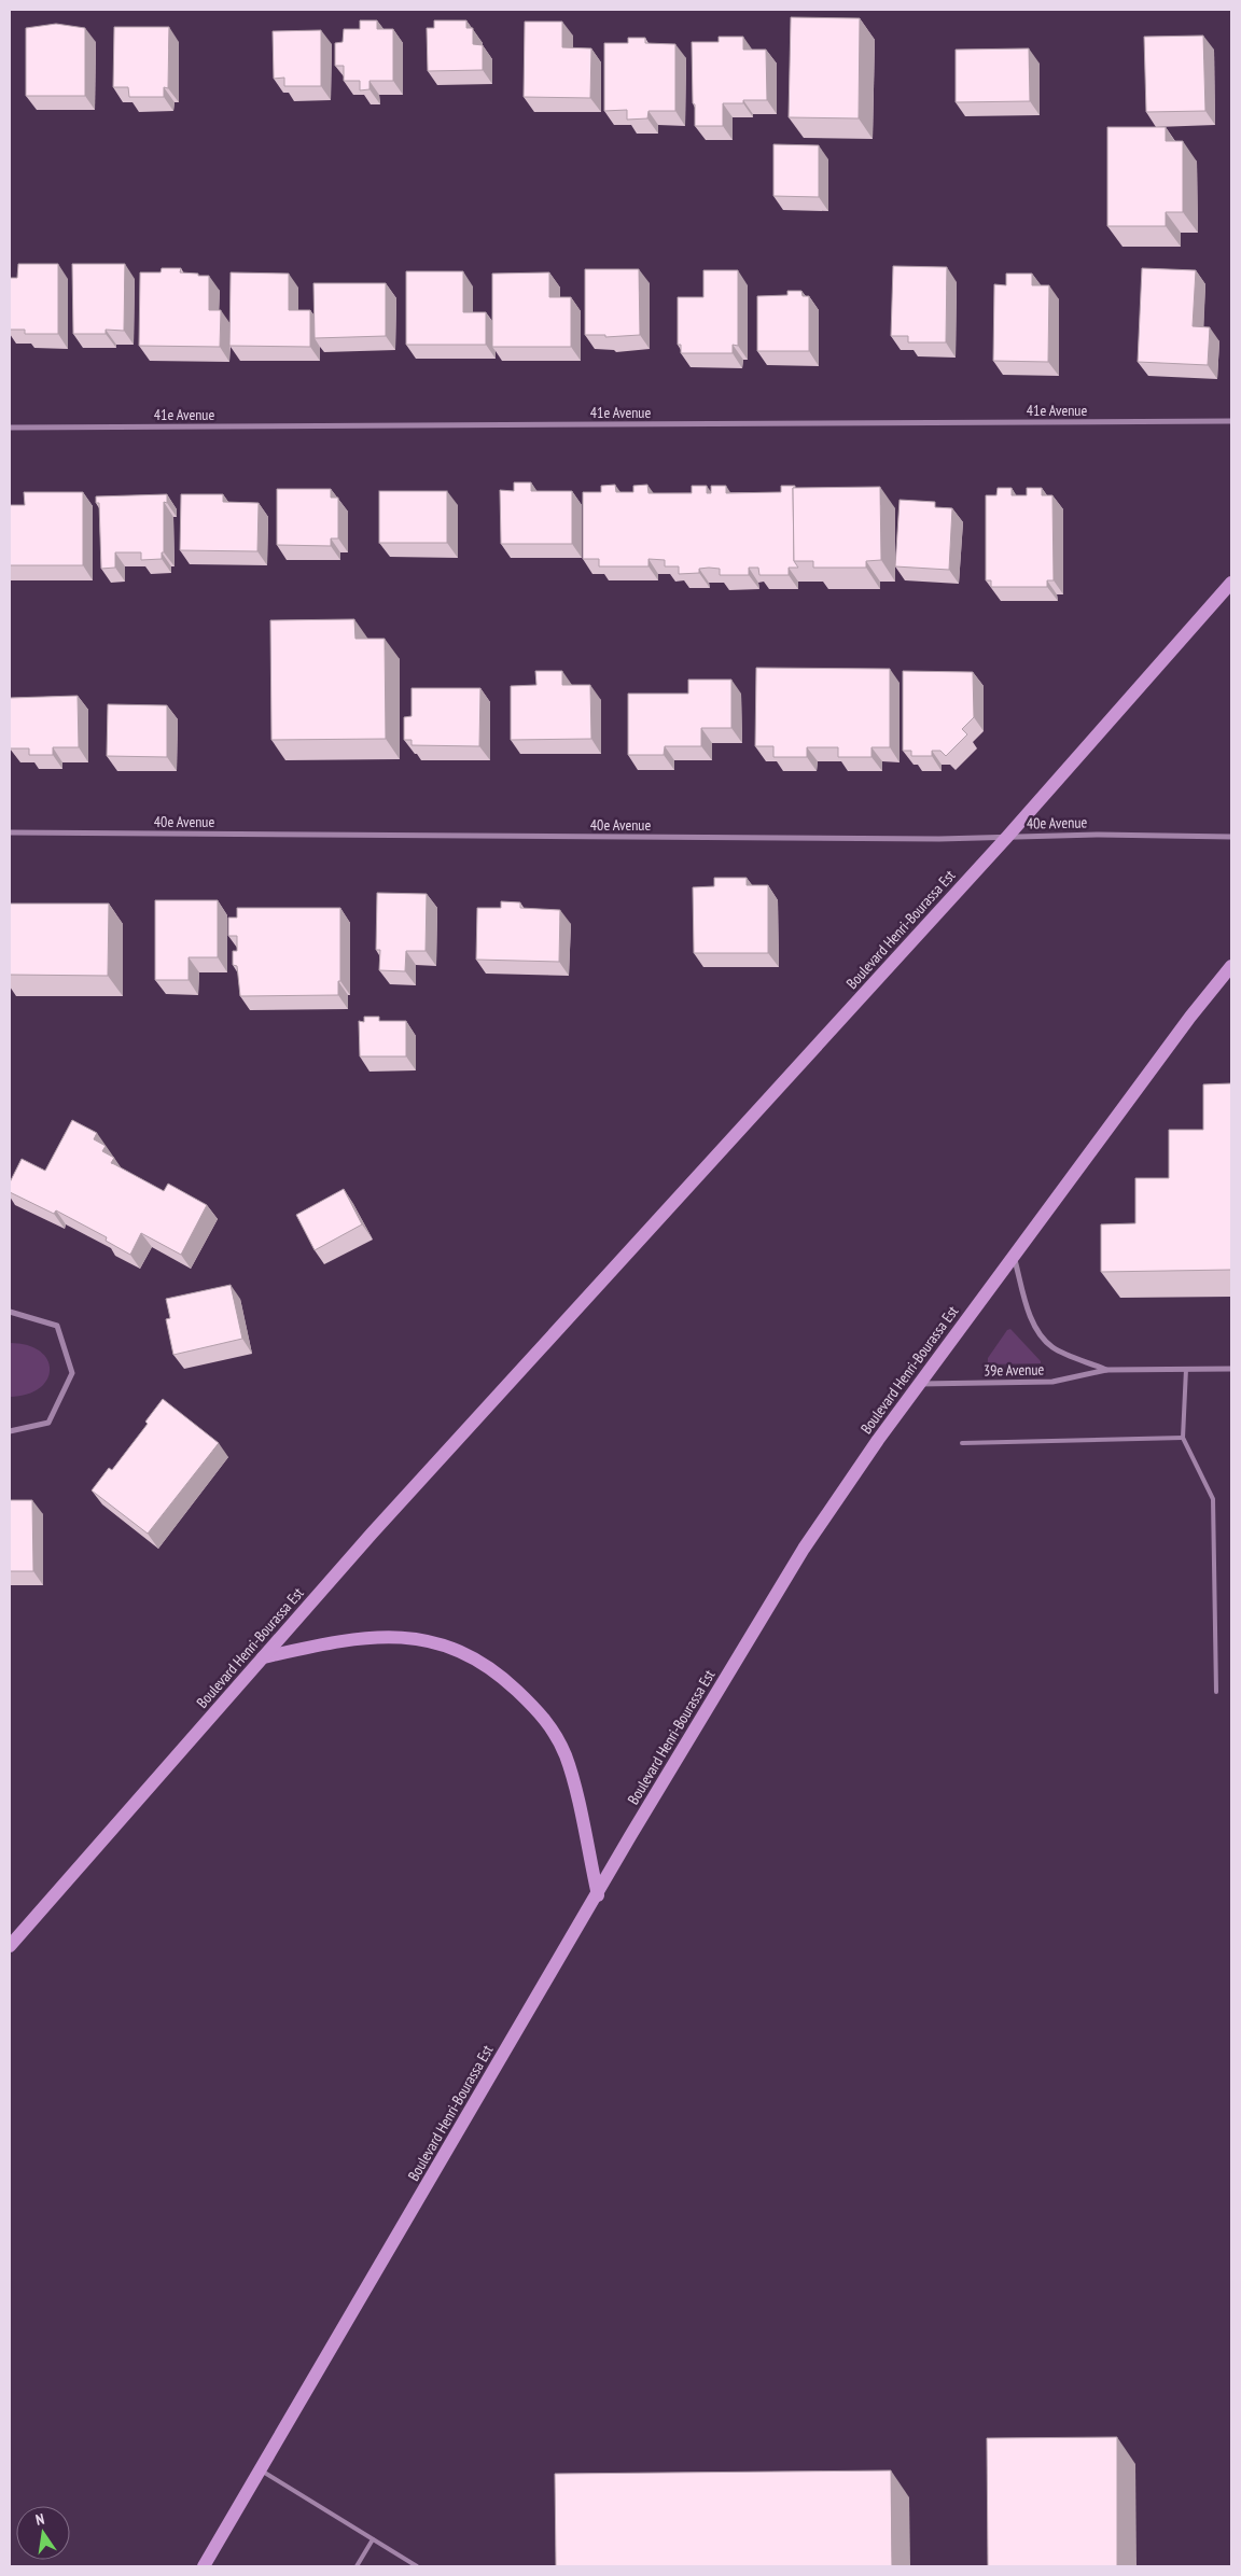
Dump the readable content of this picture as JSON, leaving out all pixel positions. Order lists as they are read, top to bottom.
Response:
{
  "streets": {
    "main road": ["Boulevard Henri-Bourassa Est"],
    "street": ["41e Avenue", "40e Avenue", "39e Avenue"]
  },
  "crossings": [
    ["40e Avenue", "Boulevard Henri-Bourassa Est"],
    ["Boulevard Henri-Bourassa Est", "39e Avenue"]
  ],
  "north": "top"
}
